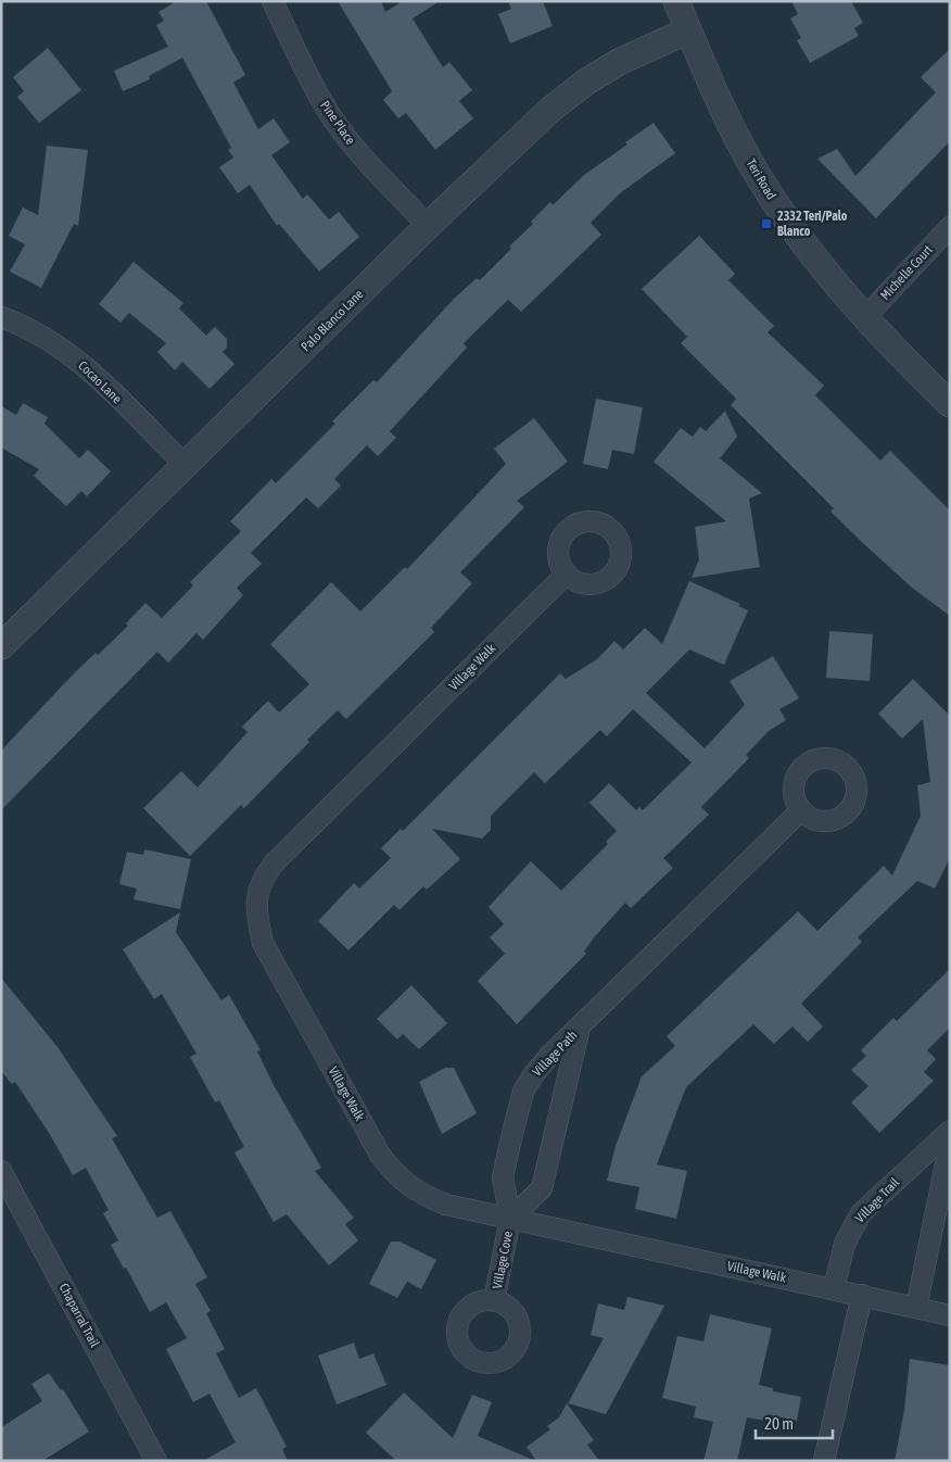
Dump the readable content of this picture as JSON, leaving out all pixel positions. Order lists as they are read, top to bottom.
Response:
{
  "streets": {
    "street": [
      "Pine Place",
      "Teri Road",
      "Michelle Court",
      "Palo Blanco Lane",
      "Cocao Lane",
      "Village Walk",
      "Village Path",
      "Village Trail",
      "Village Cove",
      "Chaparral Trail"
    ]
  },
  "crossings": [
    ["Pine Place", "Palo Blanco Lane"],
    ["Teri Road", "Michelle Court"],
    ["Teri Road", "Palo Blanco Lane"],
    ["Palo Blanco Lane", "Cocao Lane"],
    ["Village Walk", "Village Path"],
    ["Village Walk", "Village Trail"],
    ["Village Walk", "Village Cove"],
    ["Village Path", "Village Cove"]
  ],
  "places": {
    "transit": ["2332 Teri/Palo Blanco"]
  },
  "scale_bar": "20 m"
}
